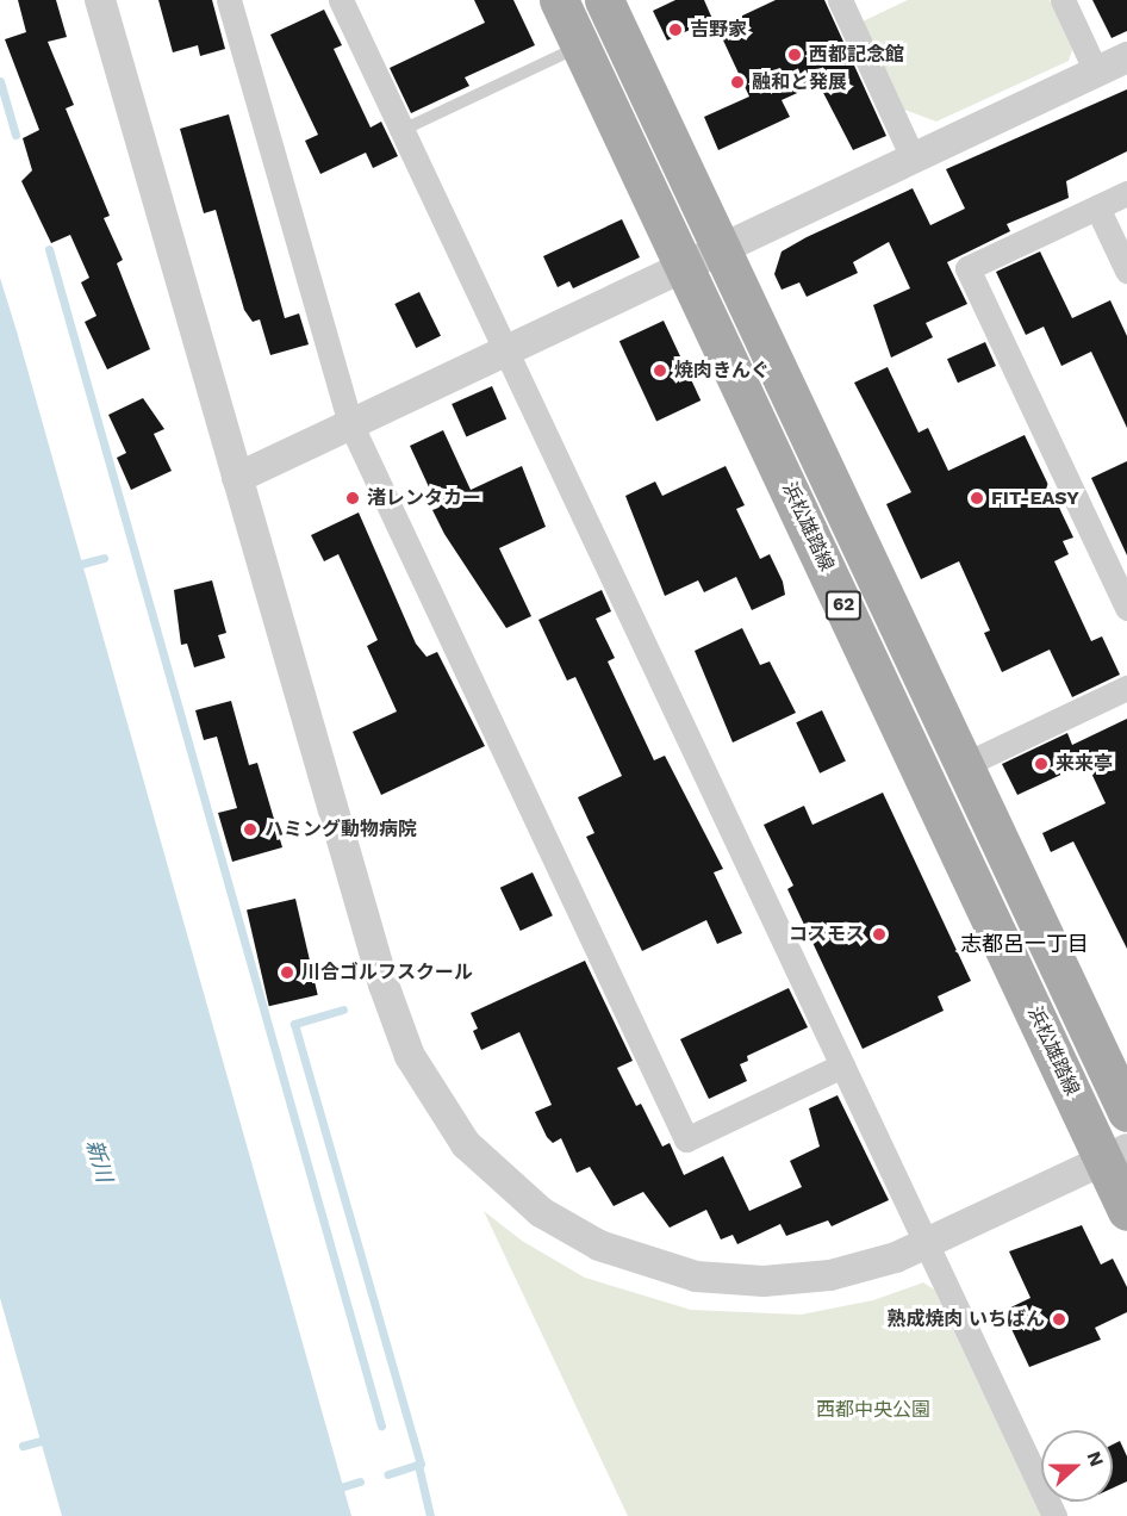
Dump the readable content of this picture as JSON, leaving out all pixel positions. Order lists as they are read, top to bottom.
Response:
{
  "streets": {
    "main road": ["浜松雄踏線", "62"]
  },
  "districts": ["志都呂一丁目"],
  "water": ["新川"],
  "parks": ["西都中央公園"],
  "places": [
    "吉野家",
    "西都記念館",
    "融和と発展",
    "焼肉きんぐ",
    "渚レンタカー",
    "FIT-EASY",
    "来来亭",
    "ハミング動物病院",
    "コスモス",
    "川合ゴルフスクール",
    "熟成焼肉 いちばん"
  ],
  "north": "right"
}
